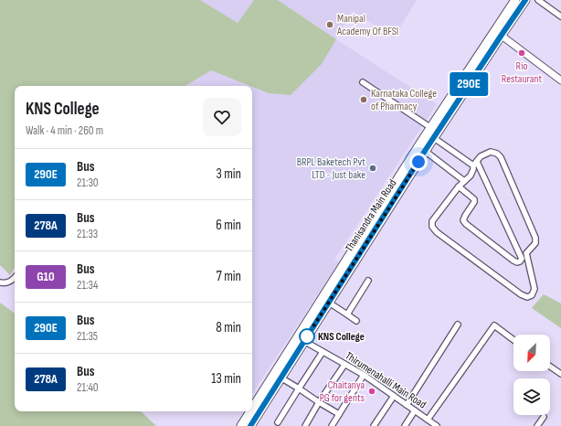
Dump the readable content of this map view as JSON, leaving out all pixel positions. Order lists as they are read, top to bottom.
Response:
{
  "streets": {
    "main road": ["Thanisandra Main Road"],
    "street": ["Thirumenahalli Main Road"]
  },
  "crossings": [
    ["Thanisandra Main Road", "Thirumenahalli Main Road"]
  ],
  "places": [
    "Manipal Academy Of BFSI",
    "Rio Restaurant",
    "Karnataka College of Pharmacy",
    "BRPL Baketech Pvt LTD - Just bake",
    "KNS College",
    "Chaitanya PG for gents"
  ],
  "lines": ["bus line 290E"],
  "north": "bottom left",
  "page": {
    "on_map": "290E",
    "heading": ["KNS College", "Walk · 4 min · 260 m"],
    "list": [
      {
        "mark": "290E",
        "name": "Bus",
        "note": "21:30",
        "value": "3 min"
      },
      {
        "mark": "278A",
        "name": "Bus",
        "note": "21:33",
        "value": "6 min"
      },
      {
        "mark": "G10",
        "name": "Bus",
        "note": "21:34",
        "value": "7 min"
      },
      {
        "mark": "290E",
        "name": "Bus",
        "note": "21:35",
        "value": "8 min"
      },
      {
        "mark": "278A",
        "name": "Bus",
        "note": "21:40",
        "value": "13 min"
      }
    ]
  }
}
